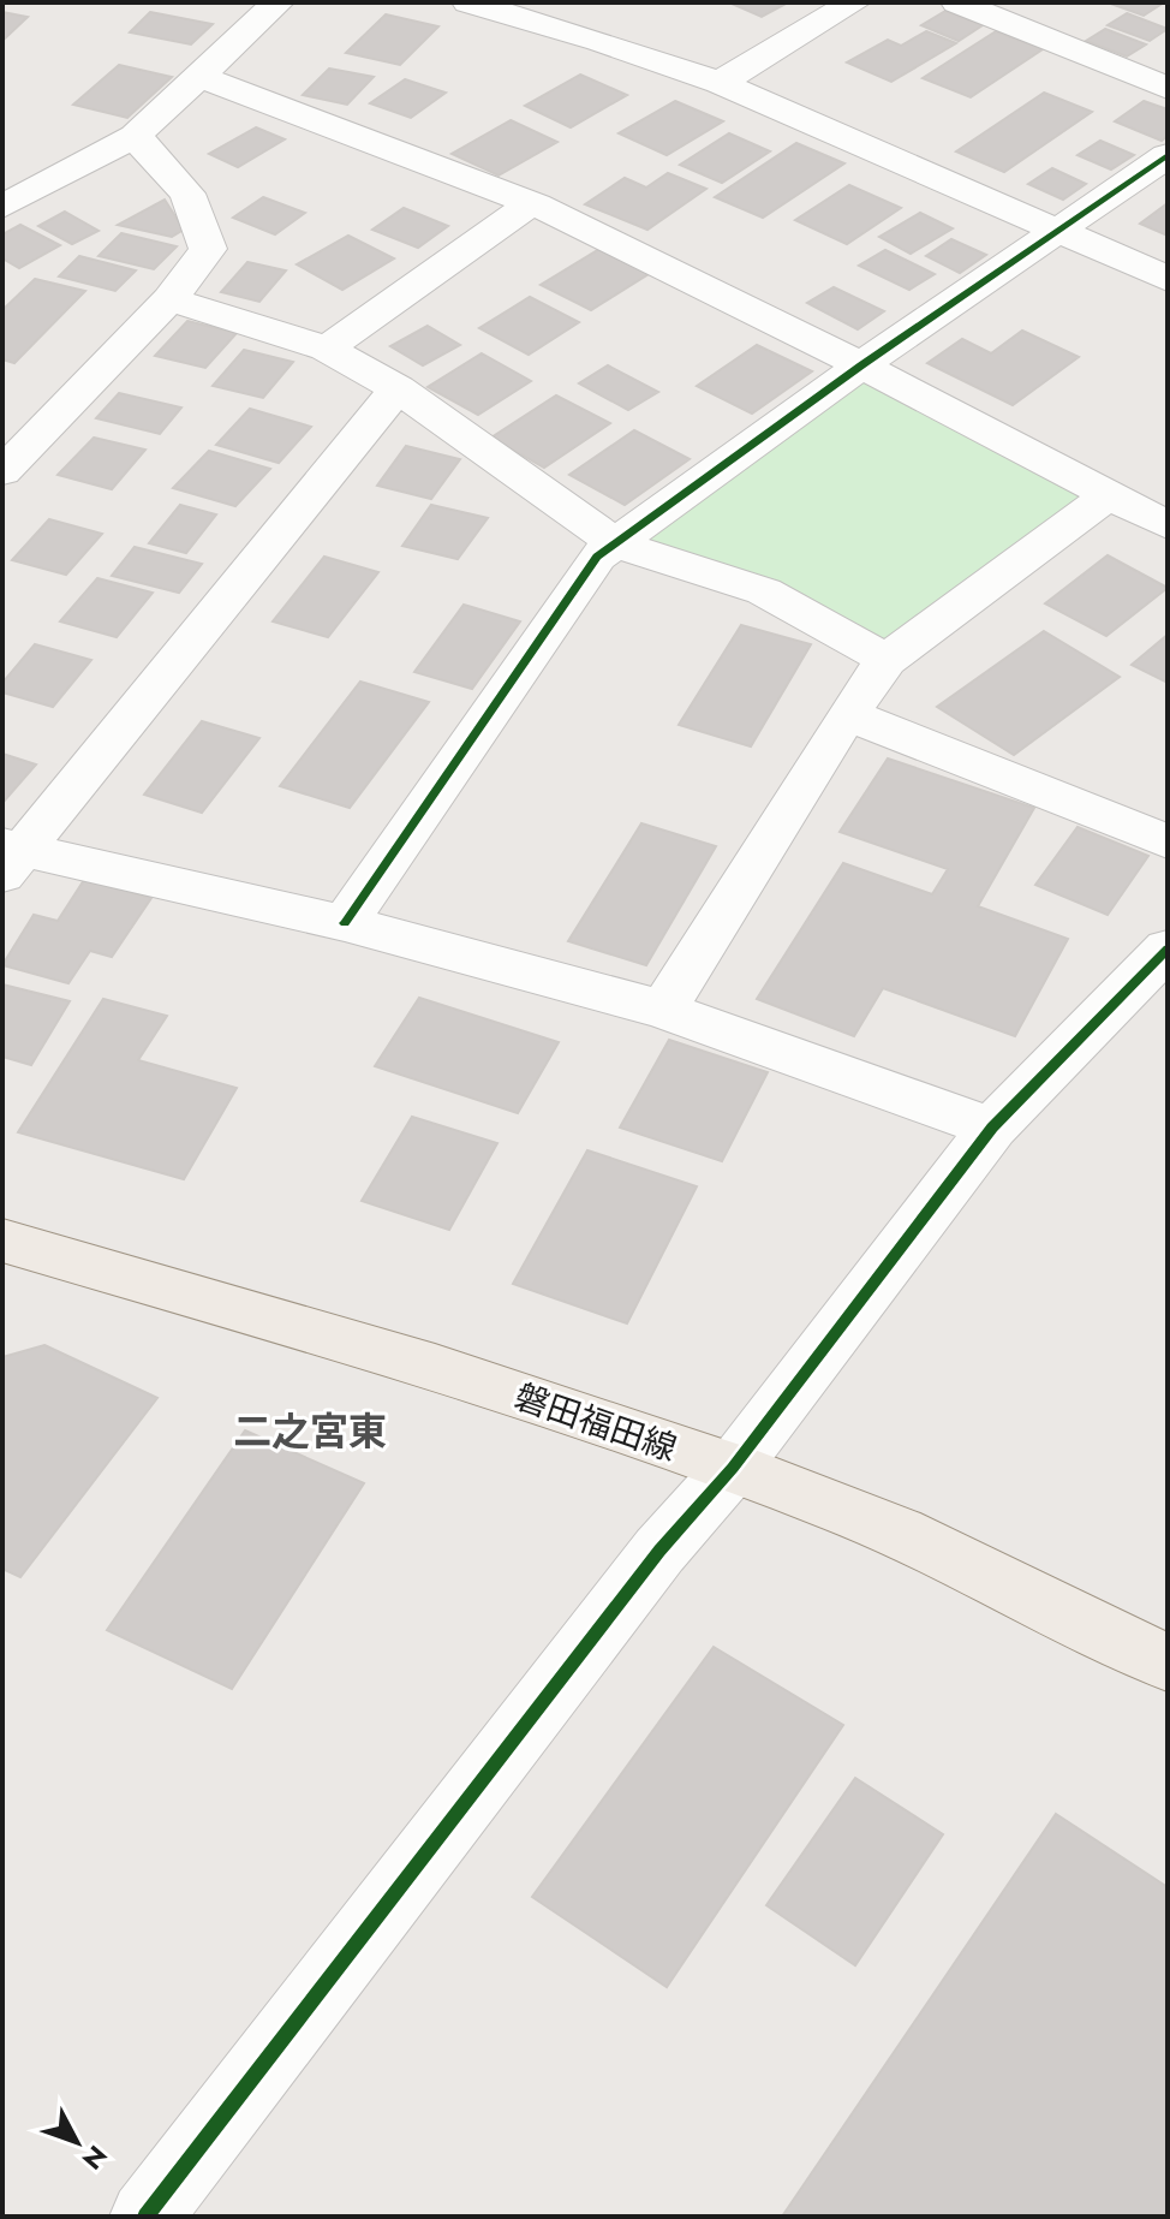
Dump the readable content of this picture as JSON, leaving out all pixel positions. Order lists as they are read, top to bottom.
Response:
{
  "streets": {
    "main road": ["磐田福田線"]
  },
  "districts": ["二之宮東"],
  "north": "bottom right"
}
